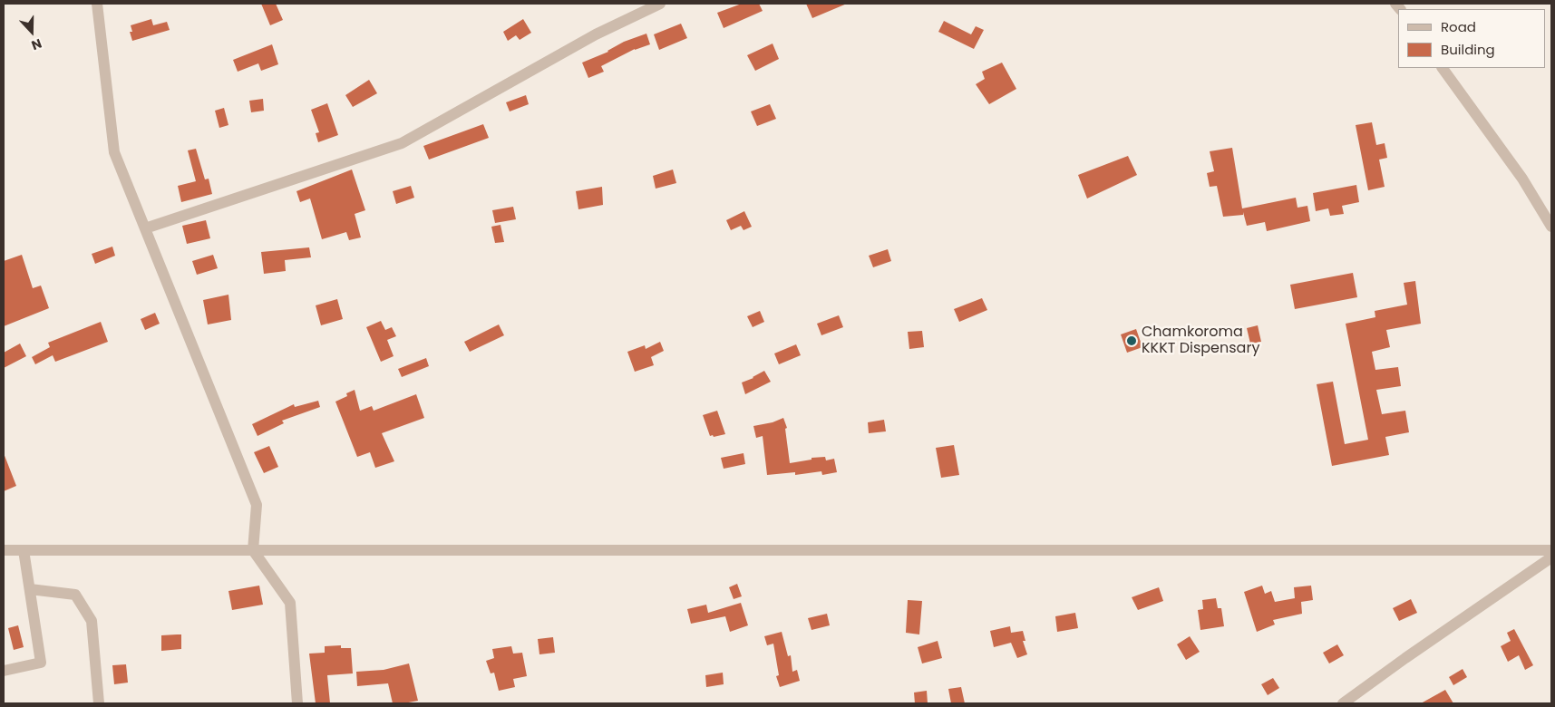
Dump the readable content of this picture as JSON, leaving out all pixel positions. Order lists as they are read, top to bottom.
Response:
{
  "places": ["Chamkoroma KKKT Dispensary"],
  "legend": ["Road", "Building"],
  "north": "bottom"
}
